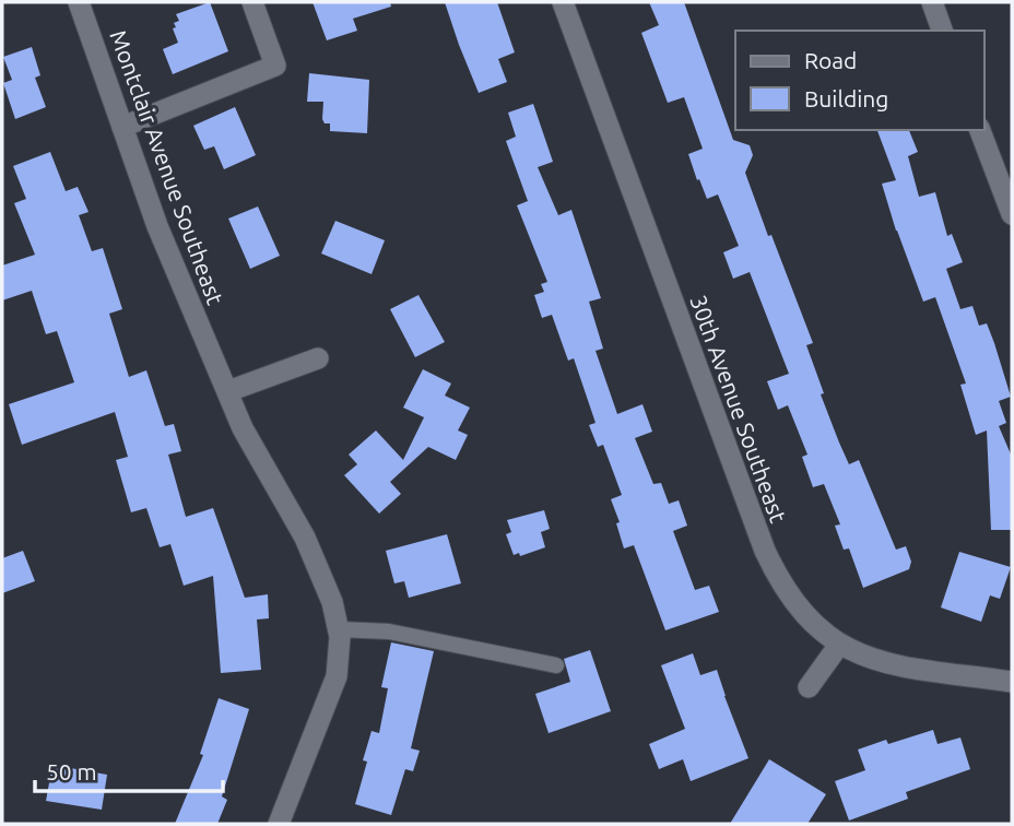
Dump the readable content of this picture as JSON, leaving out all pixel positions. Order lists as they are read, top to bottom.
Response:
{
  "streets": {
    "street": ["Montclair Avenue Southeast", "30th Avenue Southeast"]
  },
  "legend": ["Road", "Building"],
  "scale_bar": "50 m"
}
